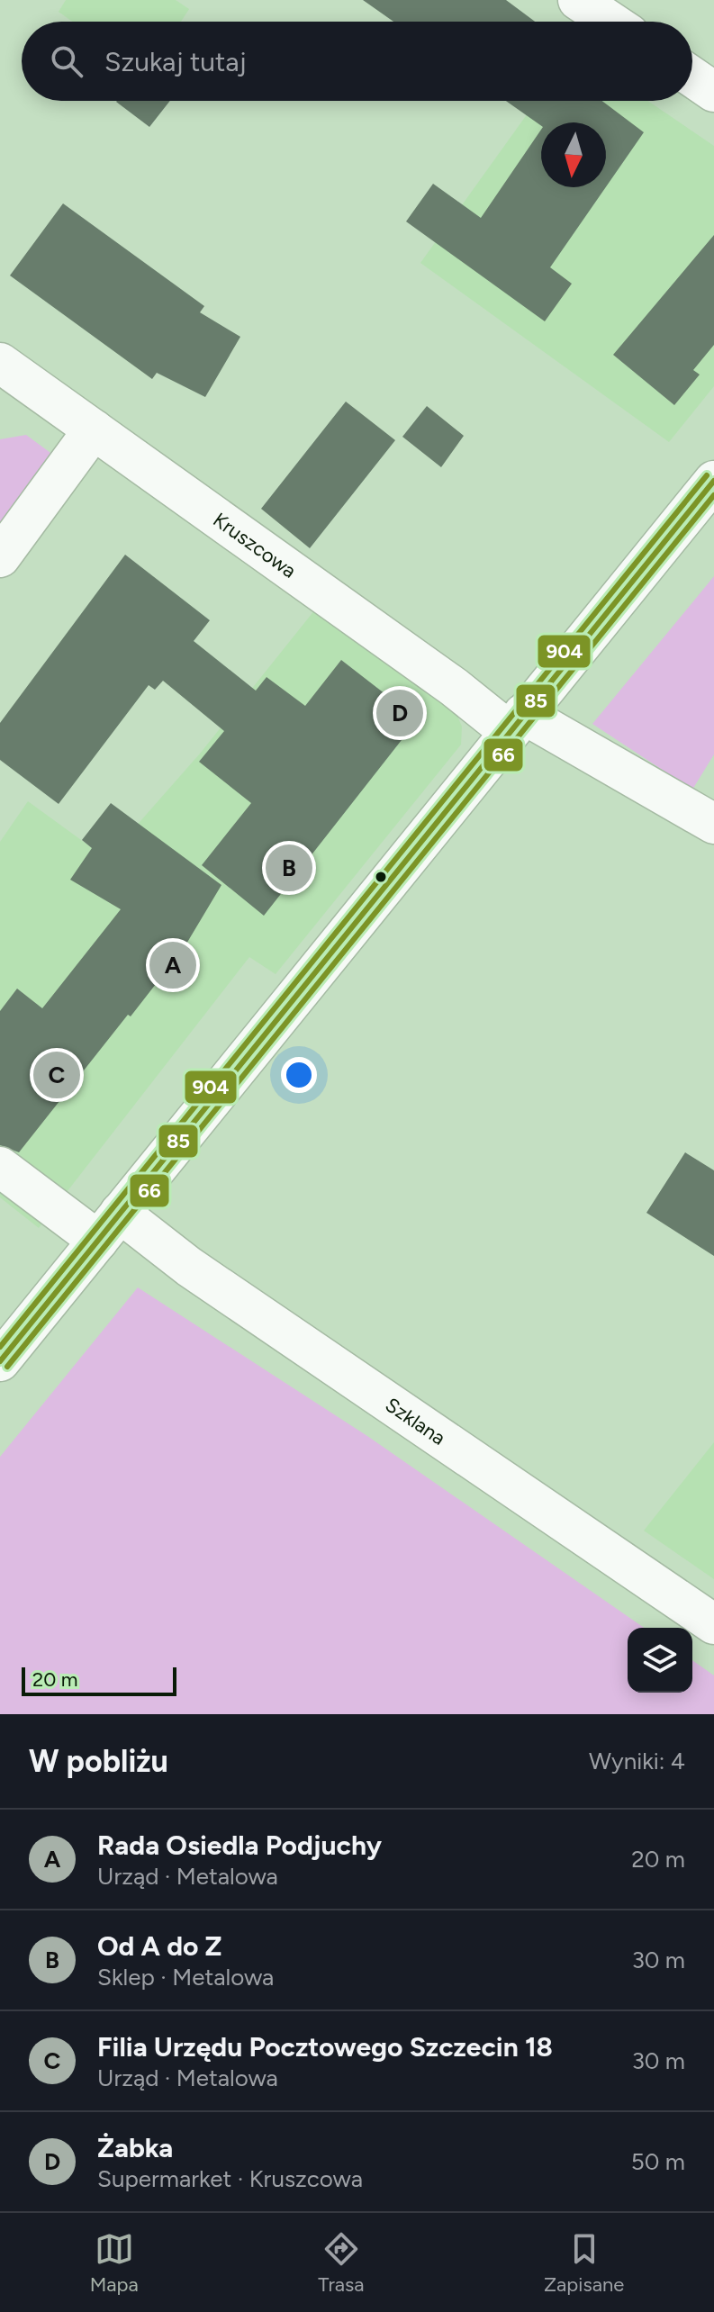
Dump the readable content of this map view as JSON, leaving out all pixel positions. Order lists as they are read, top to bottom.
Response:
{
  "streets": {
    "main road": ["Kruszcowa", "Szklana"]
  },
  "lines": ["transit line 904", "transit line 85", "transit line 66"],
  "scale_bar": "20 m",
  "north": "bottom",
  "page": {
    "search": "Szukaj tutaj",
    "pins": [
      "D",
      "B",
      "A",
      "C"
    ],
    "scale": "20 m",
    "heading": ["W pobliżu", "Wyniki: 4"],
    "list": [
      {
        "mark": "A",
        "name": "Rada Osiedla Podjuchy",
        "note": "Urząd · Metalowa",
        "value": "20 m"
      },
      {
        "mark": "B",
        "name": "Od A do Z",
        "note": "Sklep · Metalowa",
        "value": "30 m"
      },
      {
        "mark": "C",
        "name": "Filia Urzędu Pocztowego Szczecin 18",
        "note": "Urząd · Metalowa",
        "value": "30 m"
      },
      {
        "mark": "D",
        "name": "Żabka",
        "note": "Supermarket · Kruszcowa",
        "value": "50 m"
      }
    ],
    "nav": ["Mapa", "Trasa", "Zapisane"]
  }
}
